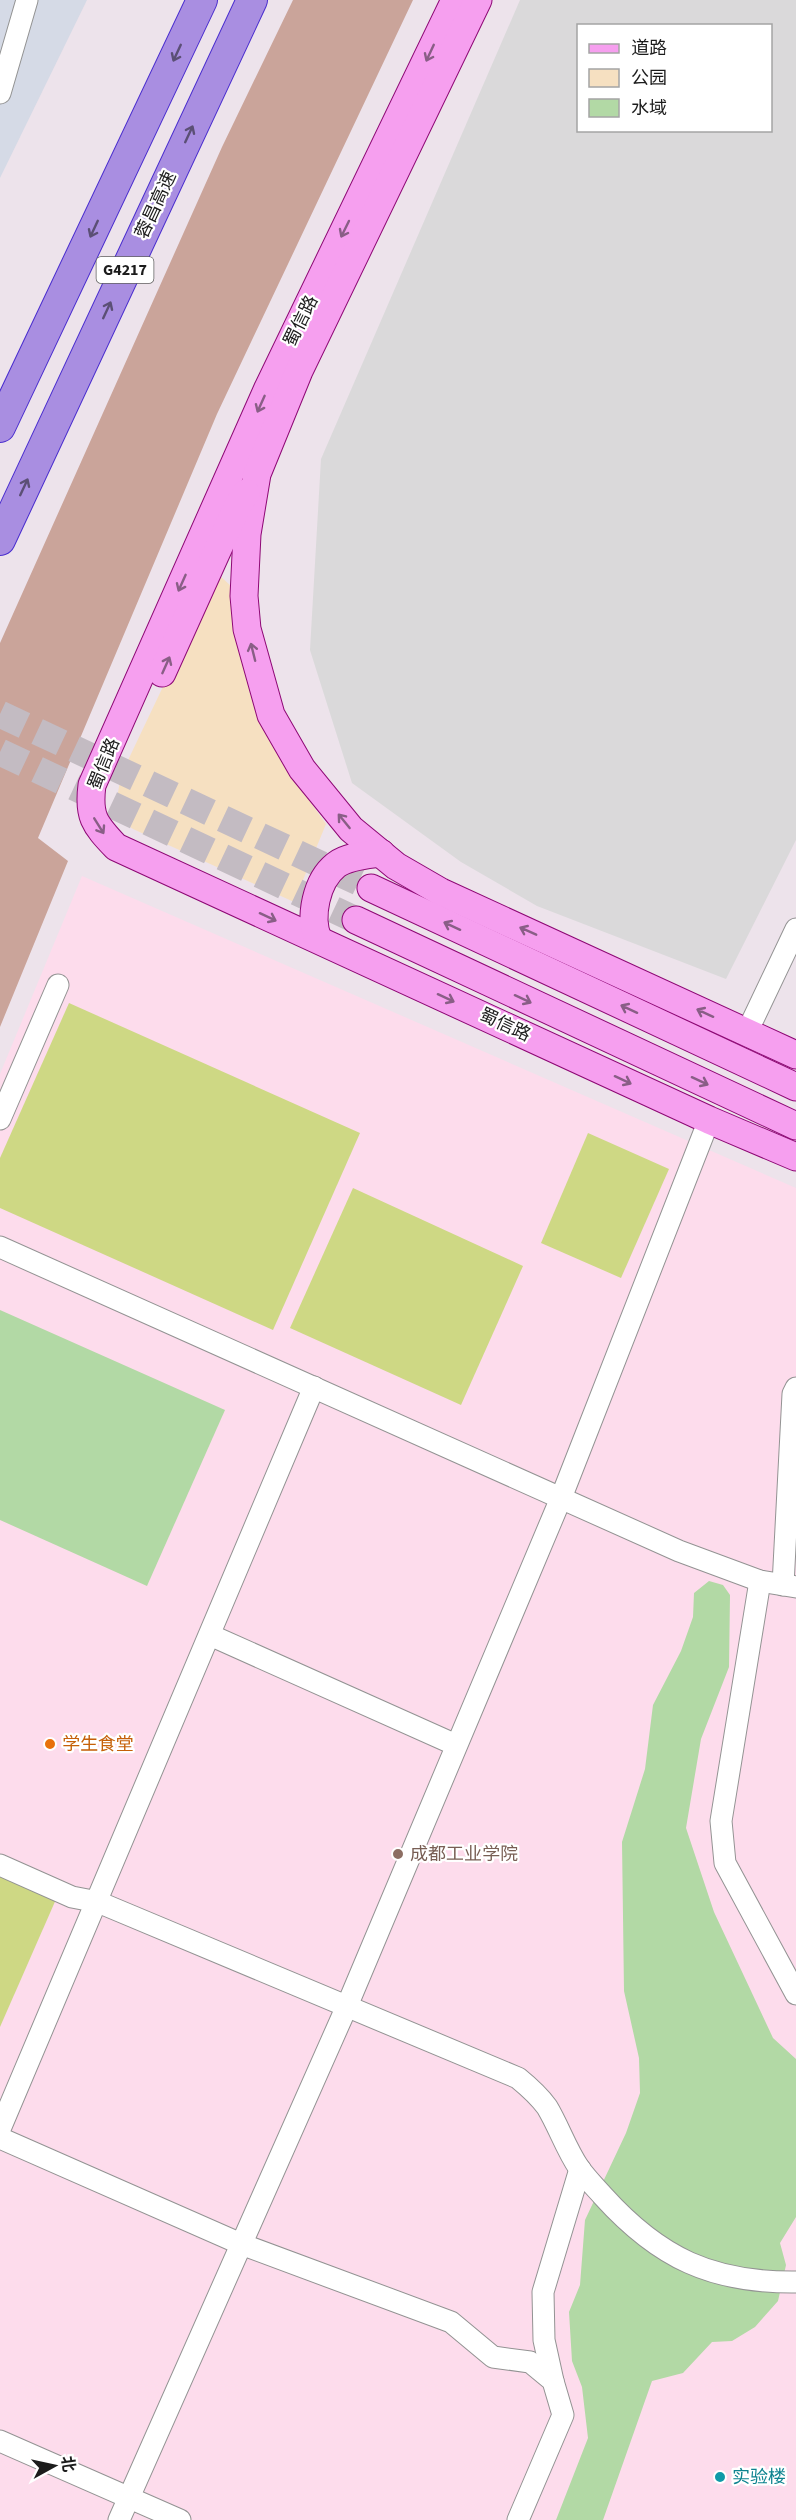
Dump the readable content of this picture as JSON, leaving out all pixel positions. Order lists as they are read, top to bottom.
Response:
{
  "streets": {
    "highway": ["蓉昌高速", "G4217"],
    "main road": ["蜀信路"]
  },
  "places": ["学生食堂", "成都工业学院", "实验楼"],
  "legend": ["道路", "公园", "水域"],
  "north": "right"
}
